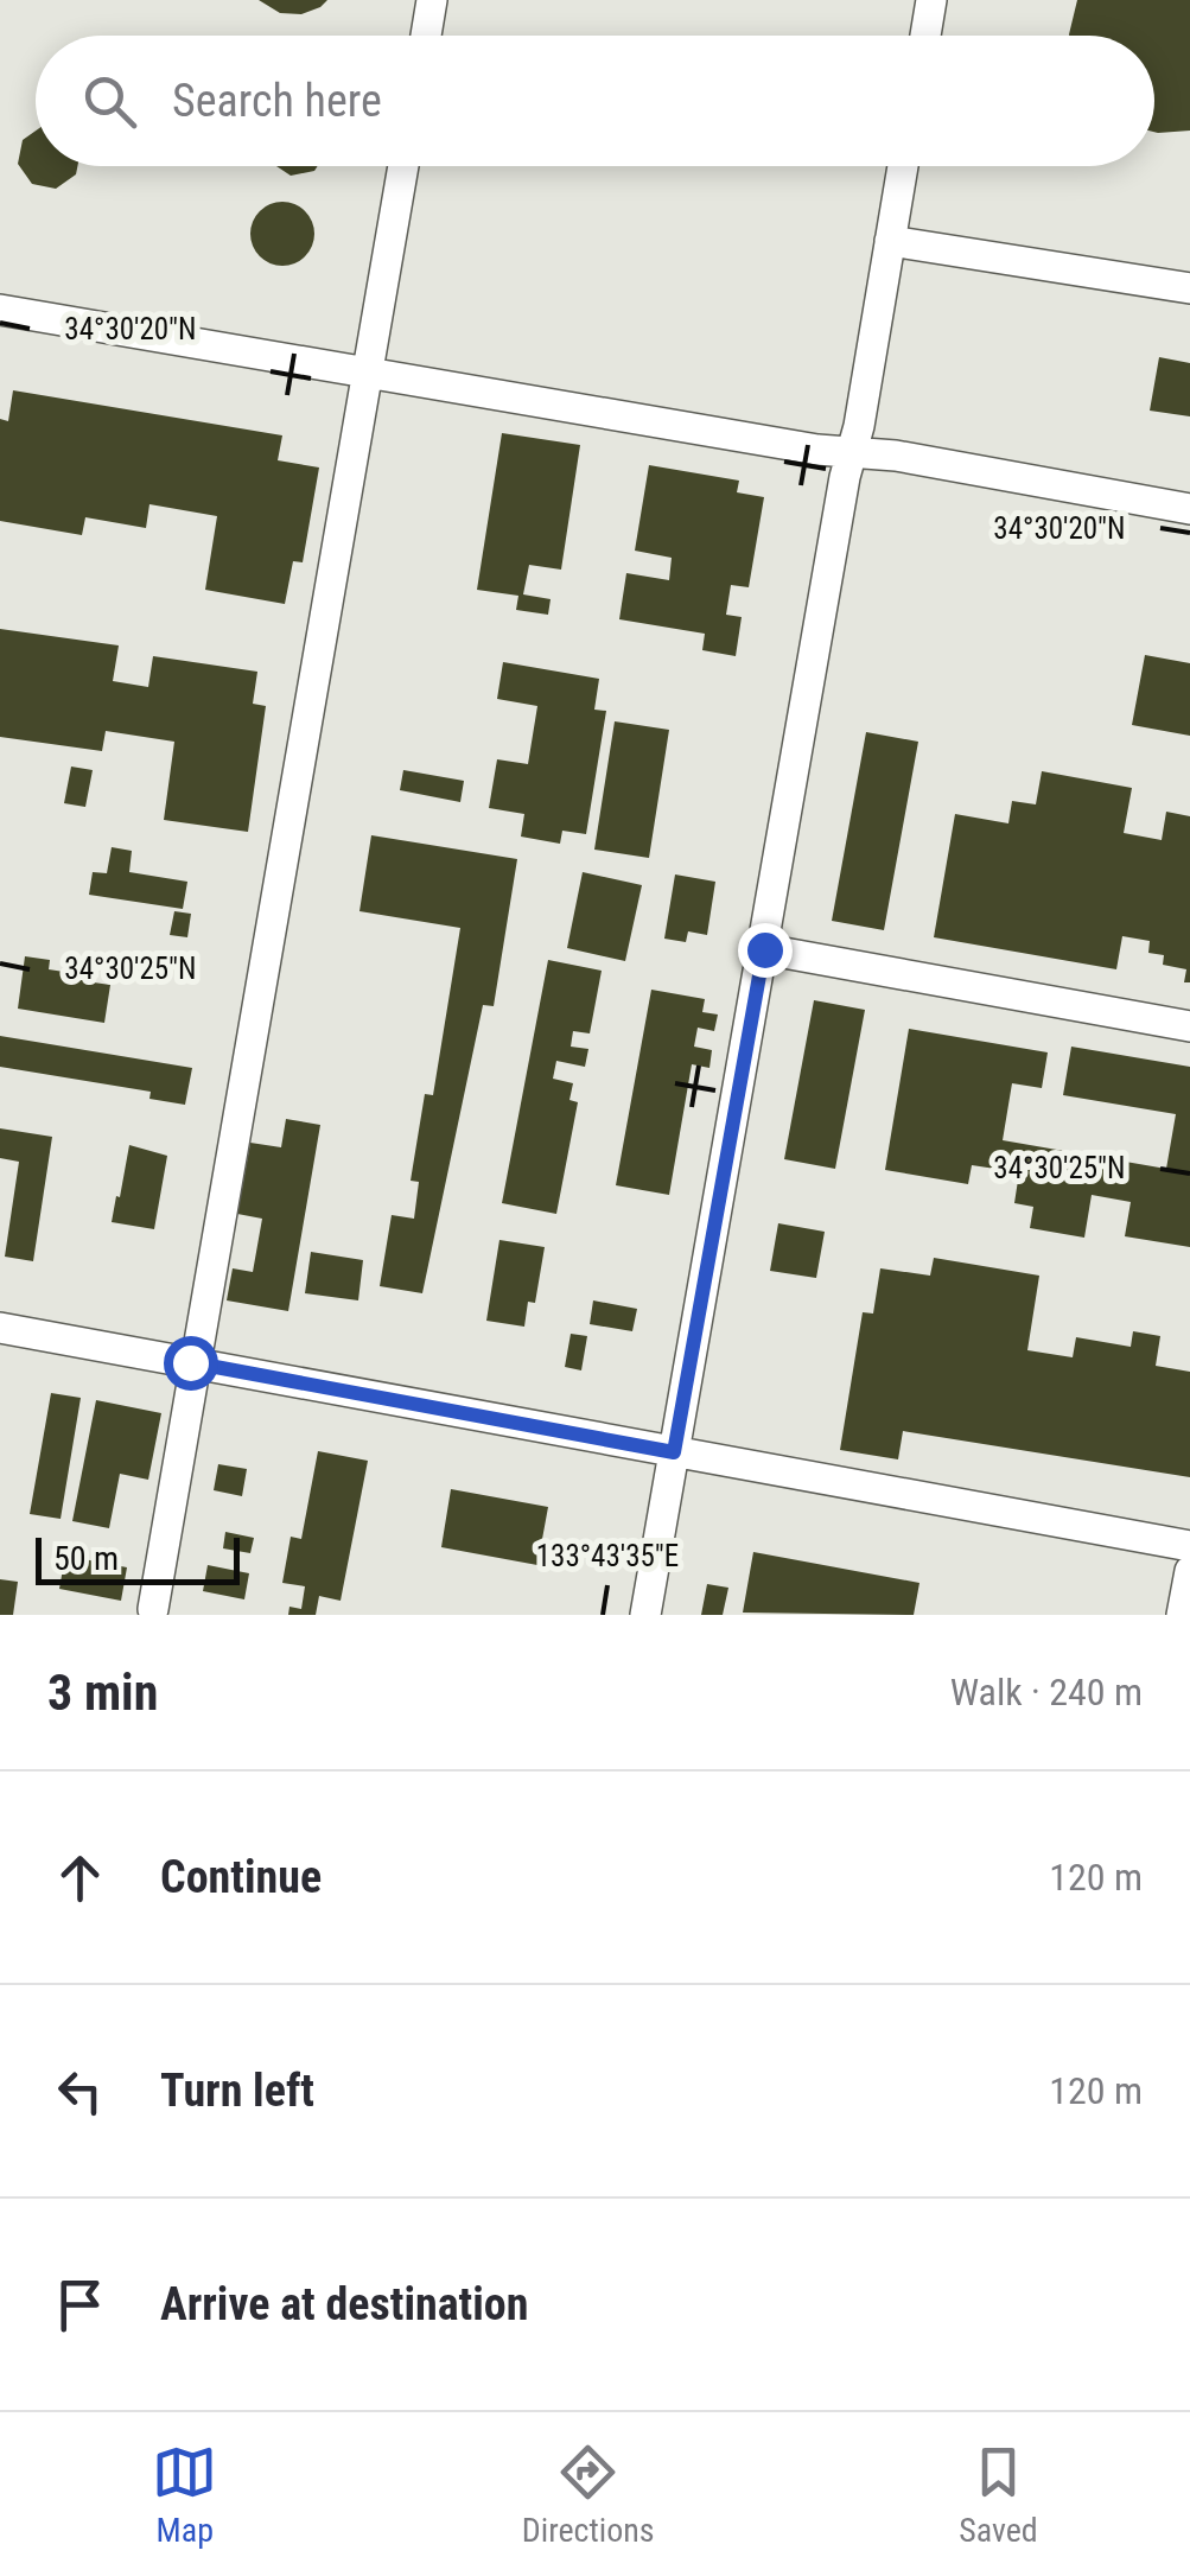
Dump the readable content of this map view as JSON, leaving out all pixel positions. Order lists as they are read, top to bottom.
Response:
{
  "scale_bar": "50 m",
  "page": {
    "search": "Search here",
    "scale": "50 m",
    "heading": ["3 min", "Walk · 240 m"],
    "list": [
      ["Continue", "120 m"],
      ["Turn left", "120 m"],
      "Arrive at destination"
    ],
    "nav": ["Map", "Directions", "Saved"]
  },
  "coordinates": ["34°30'20\"N", "34°30'25\"N", "133°43'35\"E"]
}
